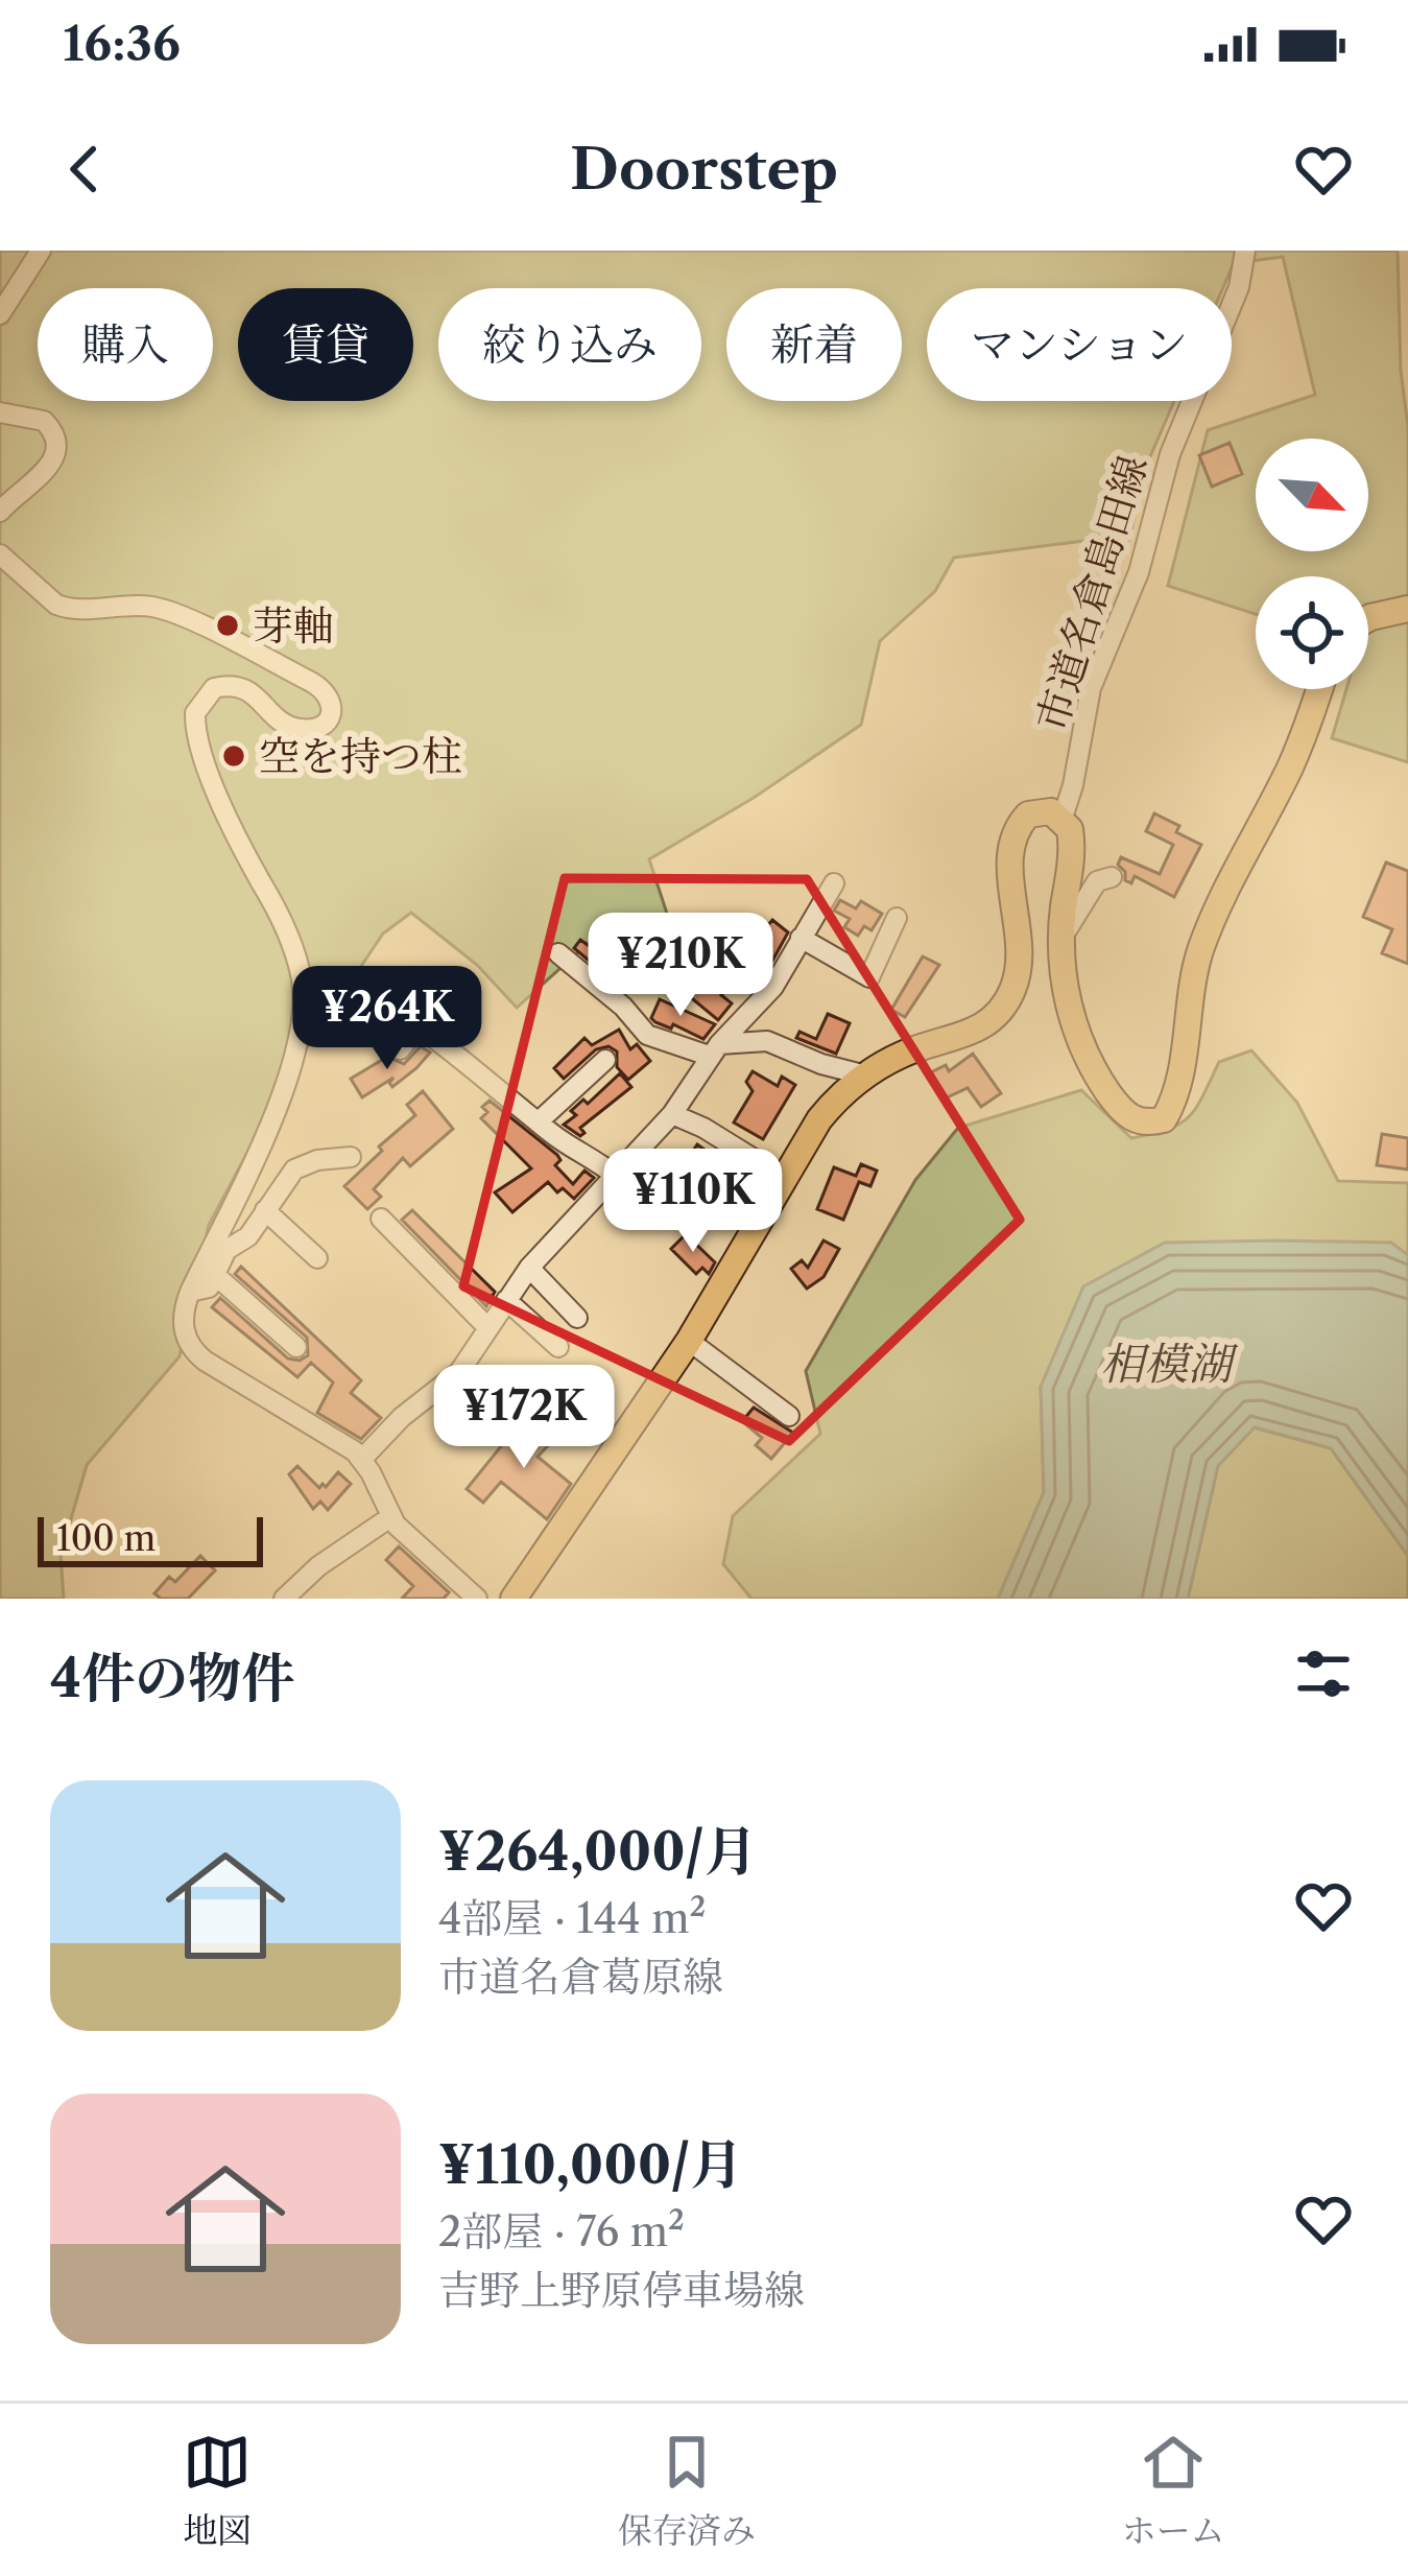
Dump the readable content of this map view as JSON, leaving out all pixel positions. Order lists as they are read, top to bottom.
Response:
{
  "streets": {
    "street": ["市道名倉島田線"]
  },
  "water": ["相模湖"],
  "places": ["芽軸", "空を持つ柱"],
  "scale_bar": "100 m",
  "north": "bottom right",
  "page": {
    "status": "16:36",
    "header": "Doorstep",
    "chip": [
      "購入",
      "賃貸",
      "絞り込み",
      "新着",
      "マンション"
    ],
    "price": [
      "¥210K",
      "¥264K",
      "¥110K",
      "¥172K"
    ],
    "scale": "100 m",
    "heading": "4件の物件",
    "list": [
      {
        "name": "¥264,000/月",
        "note": "4部屋 · 144 m² · 市道名倉葛原線"
      },
      {
        "name": "¥110,000/月",
        "note": "2部屋 · 76 m² · 吉野上野原停車場線"
      }
    ],
    "tabs": ["地図", "保存済み", "ホーム"]
  }
}
